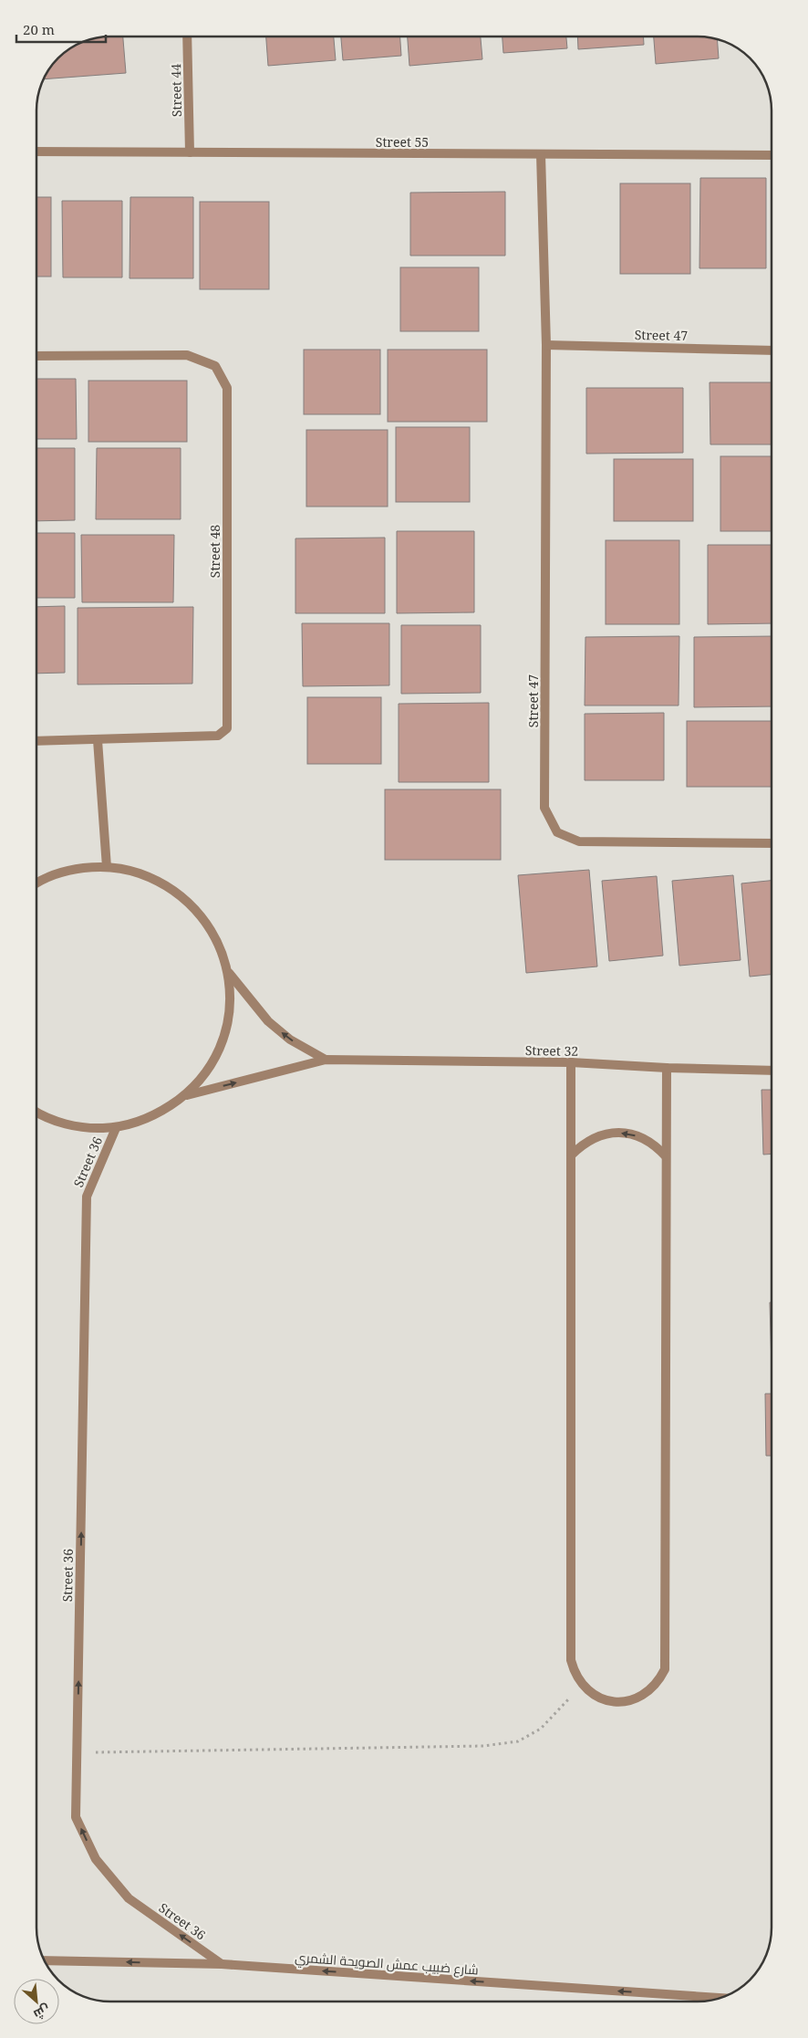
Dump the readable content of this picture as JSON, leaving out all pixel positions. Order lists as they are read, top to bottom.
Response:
{
  "streets": {
    "street": [
      "Street 44",
      "Street 55",
      "Street 47",
      "Street 48",
      "Street 32",
      "Street 36",
      "شارع ضبيب عمش الصويحة الشمري"
    ]
  },
  "crossings": [
    ["Street 44", "Street 55"],
    ["Street 55", "Street 47"],
    ["Street 36", "شارع ضبيب عمش الصويحة الشمري"]
  ],
  "one_way": ["Street 36", "شارع ضبيب عمش الصويحة الشمري"],
  "scale_bar": "20 m",
  "north": "bottom right"
}
